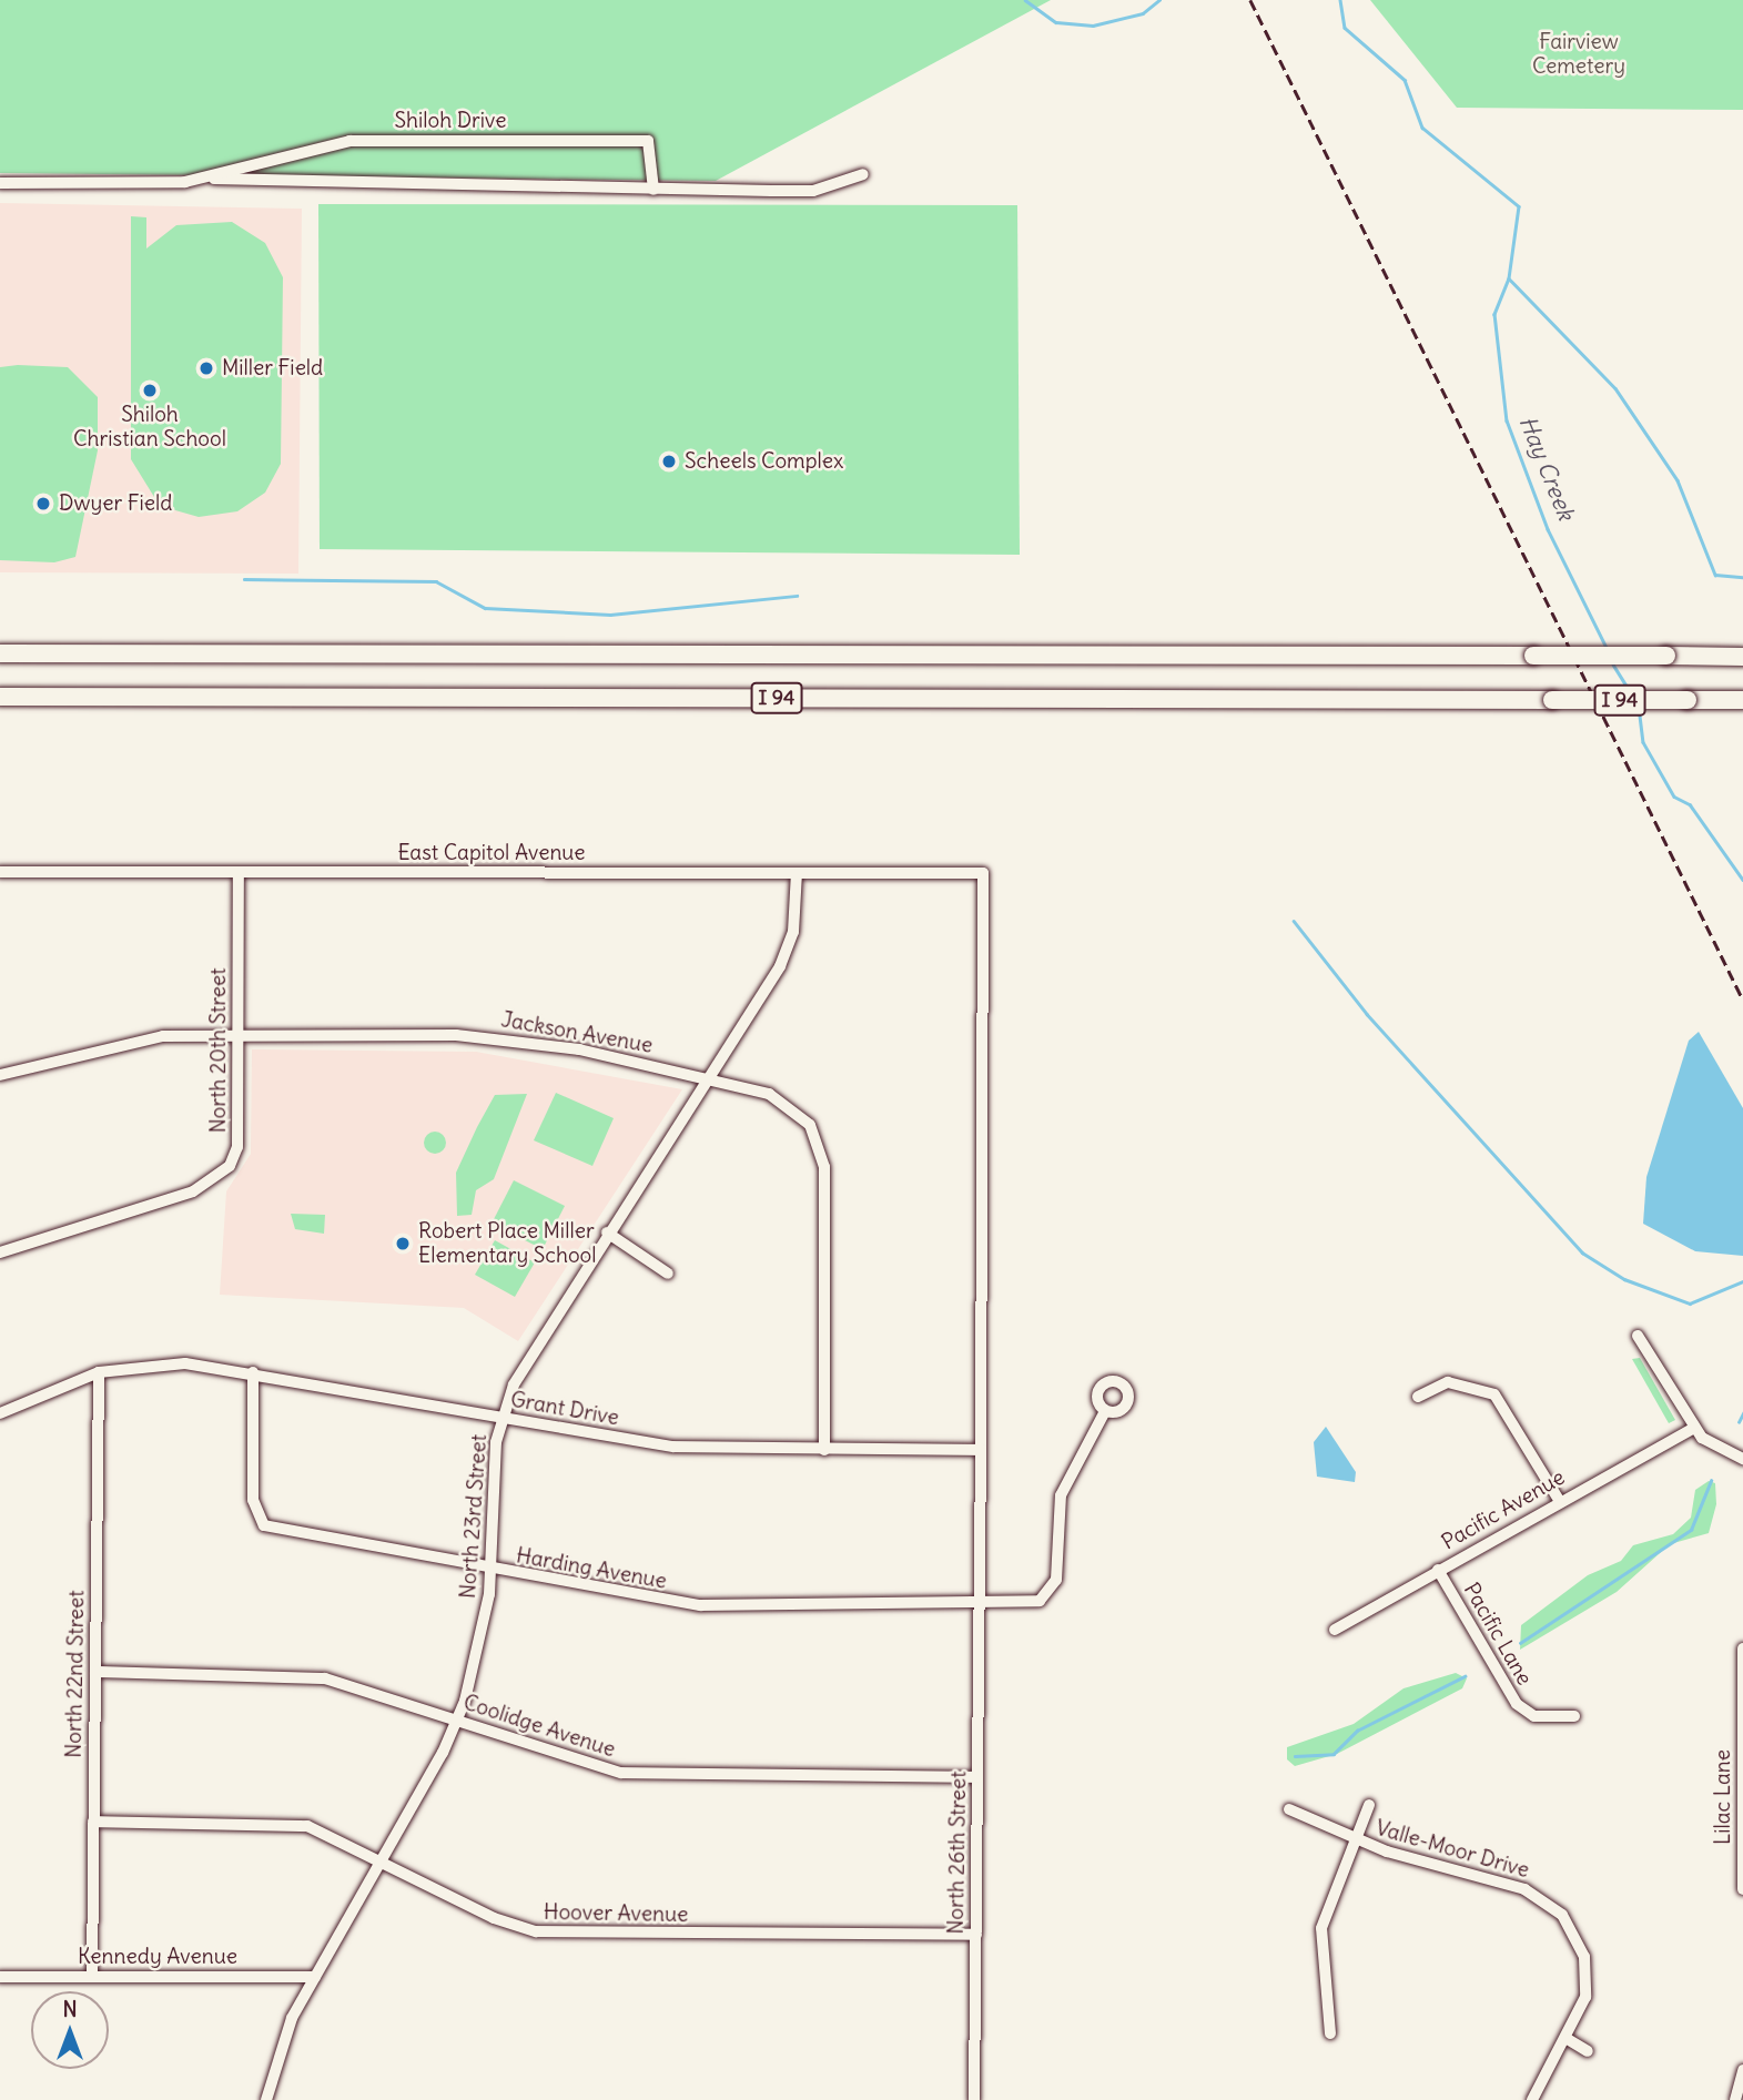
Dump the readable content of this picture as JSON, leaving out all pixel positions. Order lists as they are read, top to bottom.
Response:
{
  "streets": {
    "highway": ["I 94"],
    "street": [
      "Shiloh Drive",
      "East Capitol Avenue",
      "Jackson Avenue",
      "North 20th Street",
      "Grant Drive",
      "Pacific Avenue",
      "North 23rd Street",
      "Harding Avenue",
      "Pacific Lane",
      "North 22nd Street",
      "Coolidge Avenue",
      "Lilac Lane",
      "Valle-Moor Drive",
      "North 26th Street",
      "Hoover Avenue",
      "Kennedy Avenue"
    ]
  },
  "crossings": [
    ["East Capitol Avenue", "North 20th Street"],
    ["East Capitol Avenue", "Grant Drive"],
    ["East Capitol Avenue", "North 23rd Street"],
    ["Jackson Avenue", "North 20th Street"],
    ["Jackson Avenue", "Grant Drive"],
    ["Jackson Avenue", "North 23rd Street"],
    ["Grant Drive", "North 23rd Street"],
    ["Grant Drive", "Harding Avenue"],
    ["Grant Drive", "North 22nd Street"],
    ["Pacific Avenue", "Pacific Lane"],
    ["North 23rd Street", "Harding Avenue"],
    ["North 23rd Street", "Coolidge Avenue"],
    ["North 23rd Street", "Hoover Avenue"],
    ["North 23rd Street", "Kennedy Avenue"],
    ["Harding Avenue", "North 26th Street"],
    ["North 22nd Street", "Coolidge Avenue"],
    ["North 22nd Street", "Hoover Avenue"],
    ["North 22nd Street", "Kennedy Avenue"],
    ["Coolidge Avenue", "North 26th Street"],
    ["North 26th Street", "Hoover Avenue"]
  ],
  "water": ["Hay Creek"],
  "parks": ["Fairview Cemetery"],
  "places": [
    "Miller Field",
    "Shiloh Christian School",
    "Scheels Complex",
    "Dwyer Field",
    "Robert Place Miller Elementary School"
  ],
  "north": "top"
}
